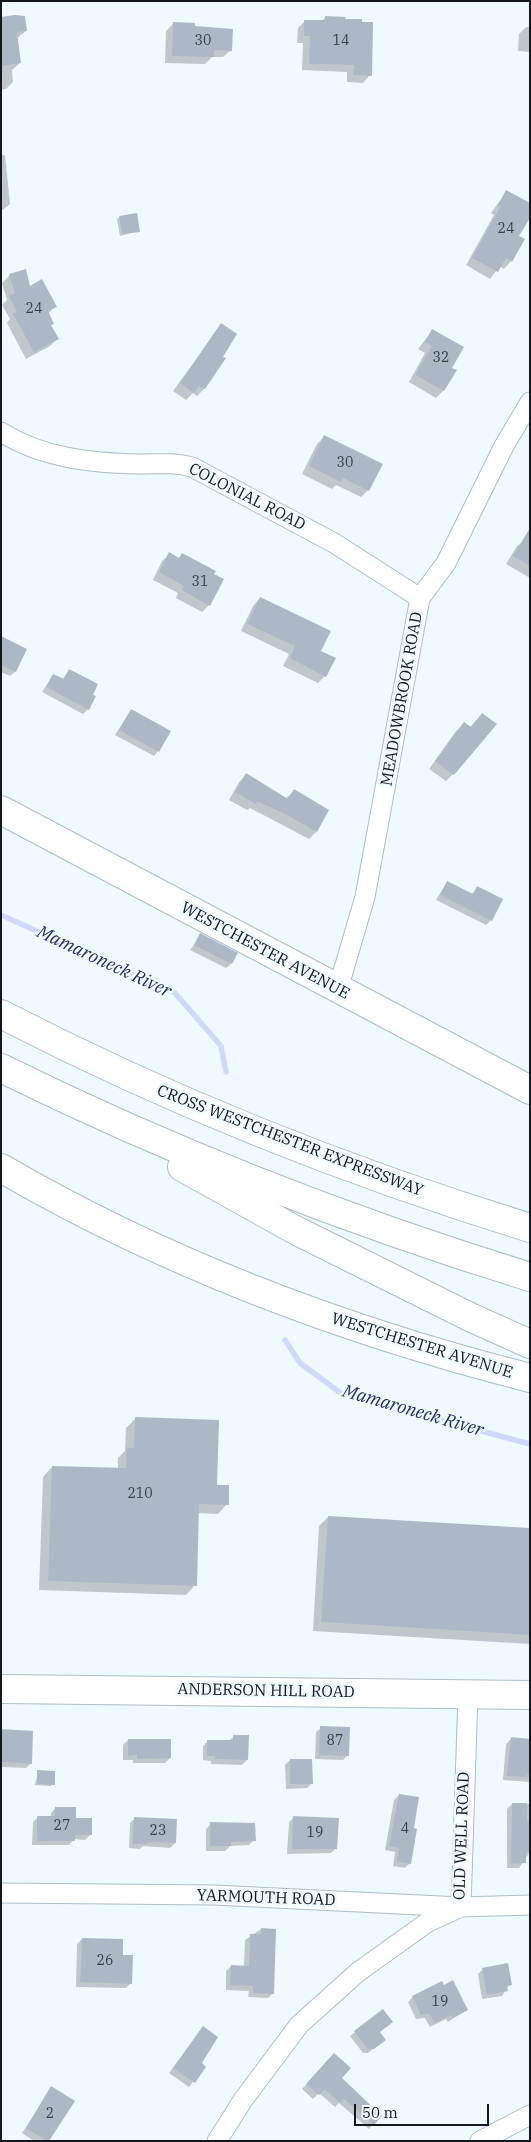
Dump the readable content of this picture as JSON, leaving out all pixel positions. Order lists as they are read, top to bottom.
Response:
{
  "streets": {
    "main road": ["WESTCHESTER AVENUE", "CROSS WESTCHESTER EXPRESSWAY", "ANDERSON HILL ROAD"],
    "street": [
      "COLONIAL ROAD",
      "MEADOWBROOK ROAD",
      "OLD WELL ROAD",
      "YARMOUTH ROAD"
    ]
  },
  "crossings": [
    ["COLONIAL ROAD", "MEADOWBROOK ROAD"],
    ["MEADOWBROOK ROAD", "WESTCHESTER AVENUE"],
    ["ANDERSON HILL ROAD", "OLD WELL ROAD"],
    ["OLD WELL ROAD", "YARMOUTH ROAD"]
  ],
  "water": ["Mamaroneck River"],
  "house_numbers": [
    "30",
    "14",
    "24",
    "24",
    "32",
    "30",
    "31",
    "210",
    "87",
    "27",
    "4",
    "23",
    "19",
    "26",
    "19",
    "2"
  ],
  "scale_bar": "50 m"
}
